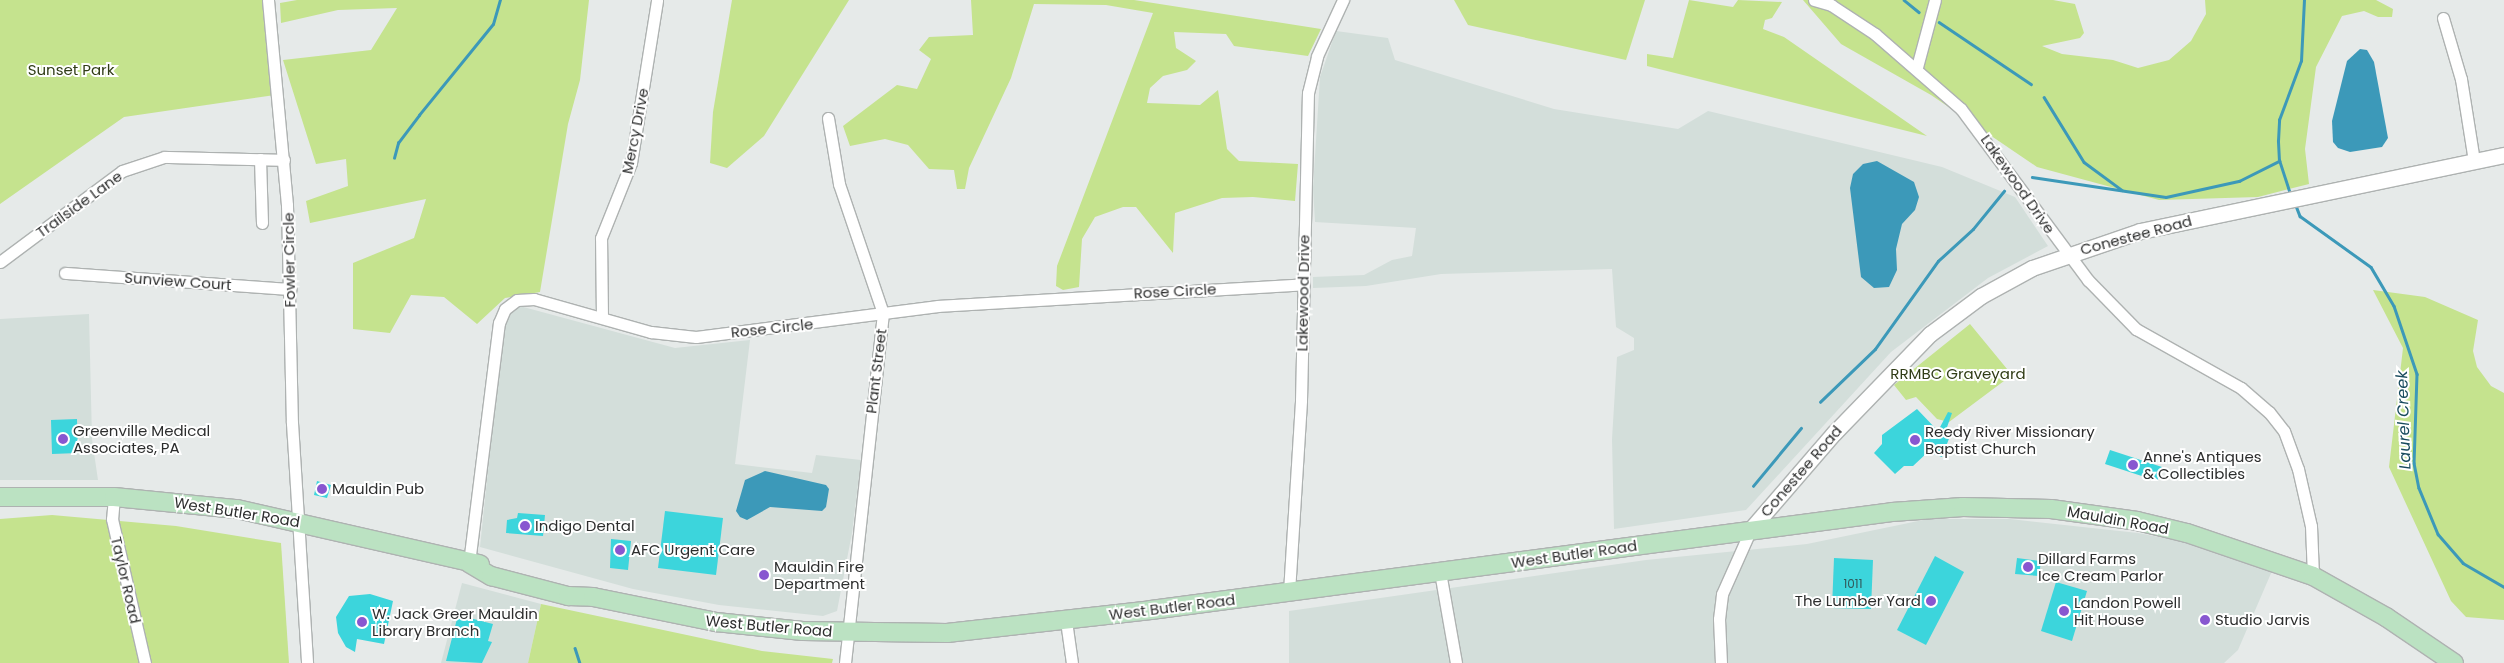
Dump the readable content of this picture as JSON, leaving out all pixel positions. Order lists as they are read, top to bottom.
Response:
{
  "streets": {
    "main road": ["Conestee Road", "West Butler Road", "Mauldin Road"],
    "street": [
      "Mercy Drive",
      "Lakewood Drive",
      "Trailside Lane",
      "Fowler Circle",
      "Sunview Court",
      "Rose Circle",
      "Plant Street",
      "Taylor Road"
    ]
  },
  "crossings": [
    ["Mercy Drive", "Rose Circle"],
    ["Lakewood Drive", "Conestee Road"],
    ["Lakewood Drive", "Rose Circle"],
    ["Lakewood Drive", "West Butler Road"],
    ["Lakewood Drive", "Mauldin Road"],
    ["Trailside Lane", "Fowler Circle"],
    ["Conestee Road", "West Butler Road"],
    ["Conestee Road", "Mauldin Road"],
    ["Fowler Circle", "Sunview Court"],
    ["Fowler Circle", "West Butler Road"],
    ["Rose Circle", "Plant Street"],
    ["Rose Circle", "West Butler Road"],
    ["Plant Street", "West Butler Road"],
    ["West Butler Road", "Mauldin Road"],
    ["West Butler Road", "Taylor Road"]
  ],
  "water": ["Laurel Creek"],
  "parks": ["Sunset Park", "RRMBC Graveyard"],
  "places": [
    "Greenville Medical Associates, PA",
    "Reedy River Missionary Baptist Church",
    "Anne's Antiques & Collectibles",
    "Mauldin Pub",
    "Indigo Dental",
    "AFC Urgent Care",
    "Dillard Farms Ice Cream Parlor",
    "Mauldin Fire Department",
    "The Lumber Yard",
    "Landon Powell Hit House",
    "Studio Jarvis",
    "W. Jack Greer Mauldin Library Branch"
  ],
  "house_numbers": ["1011"]
}
